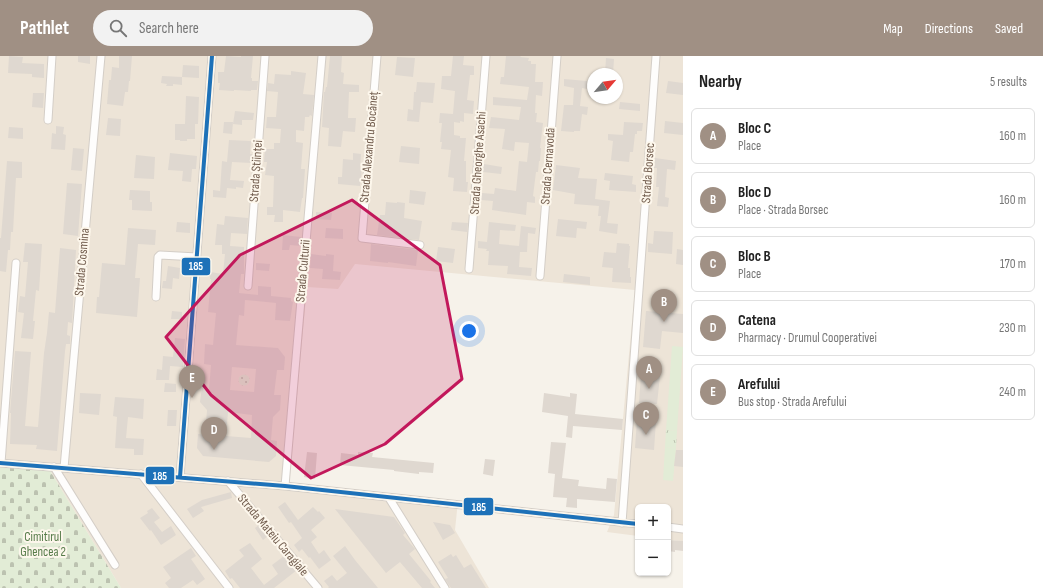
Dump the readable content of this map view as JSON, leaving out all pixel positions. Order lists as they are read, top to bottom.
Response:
{
  "streets": {
    "street": [
      "Strada Alexandru Bocăneț",
      "Strada Gheorghe Asachi",
      "Strada Cernavodă",
      "Strada Științei",
      "Strada Borsec",
      "Strada Cosmina",
      "Strada Culturii",
      "Strada Mateiu Caragiale"
    ]
  },
  "parks": ["Cimitirul Ghencea 2"],
  "lines": ["transit line 185"],
  "north": "top right",
  "page": {
    "header": "Pathlet",
    "search": "Search here",
    "nav": ["Map", "Directions", "Saved"],
    "heading": ["Nearby", "5 results"],
    "list": [
      {
        "mark": "A",
        "name": "Bloc C",
        "note": "Place",
        "value": "160 m"
      },
      {
        "mark": "B",
        "name": "Bloc D",
        "note": "Place · Strada Borsec",
        "value": "160 m"
      },
      {
        "mark": "C",
        "name": "Bloc B",
        "note": "Place",
        "value": "170 m"
      },
      {
        "mark": "D",
        "name": "Catena",
        "note": "Pharmacy · Drumul Cooperativei",
        "value": "230 m"
      },
      {
        "mark": "E",
        "name": "Arefului",
        "note": "Bus stop · Strada Arefului",
        "value": "240 m"
      }
    ],
    "pins": [
      "B",
      "A",
      "E",
      "C",
      "D"
    ],
    "map_buttons": ["+", "−"]
  }
}
